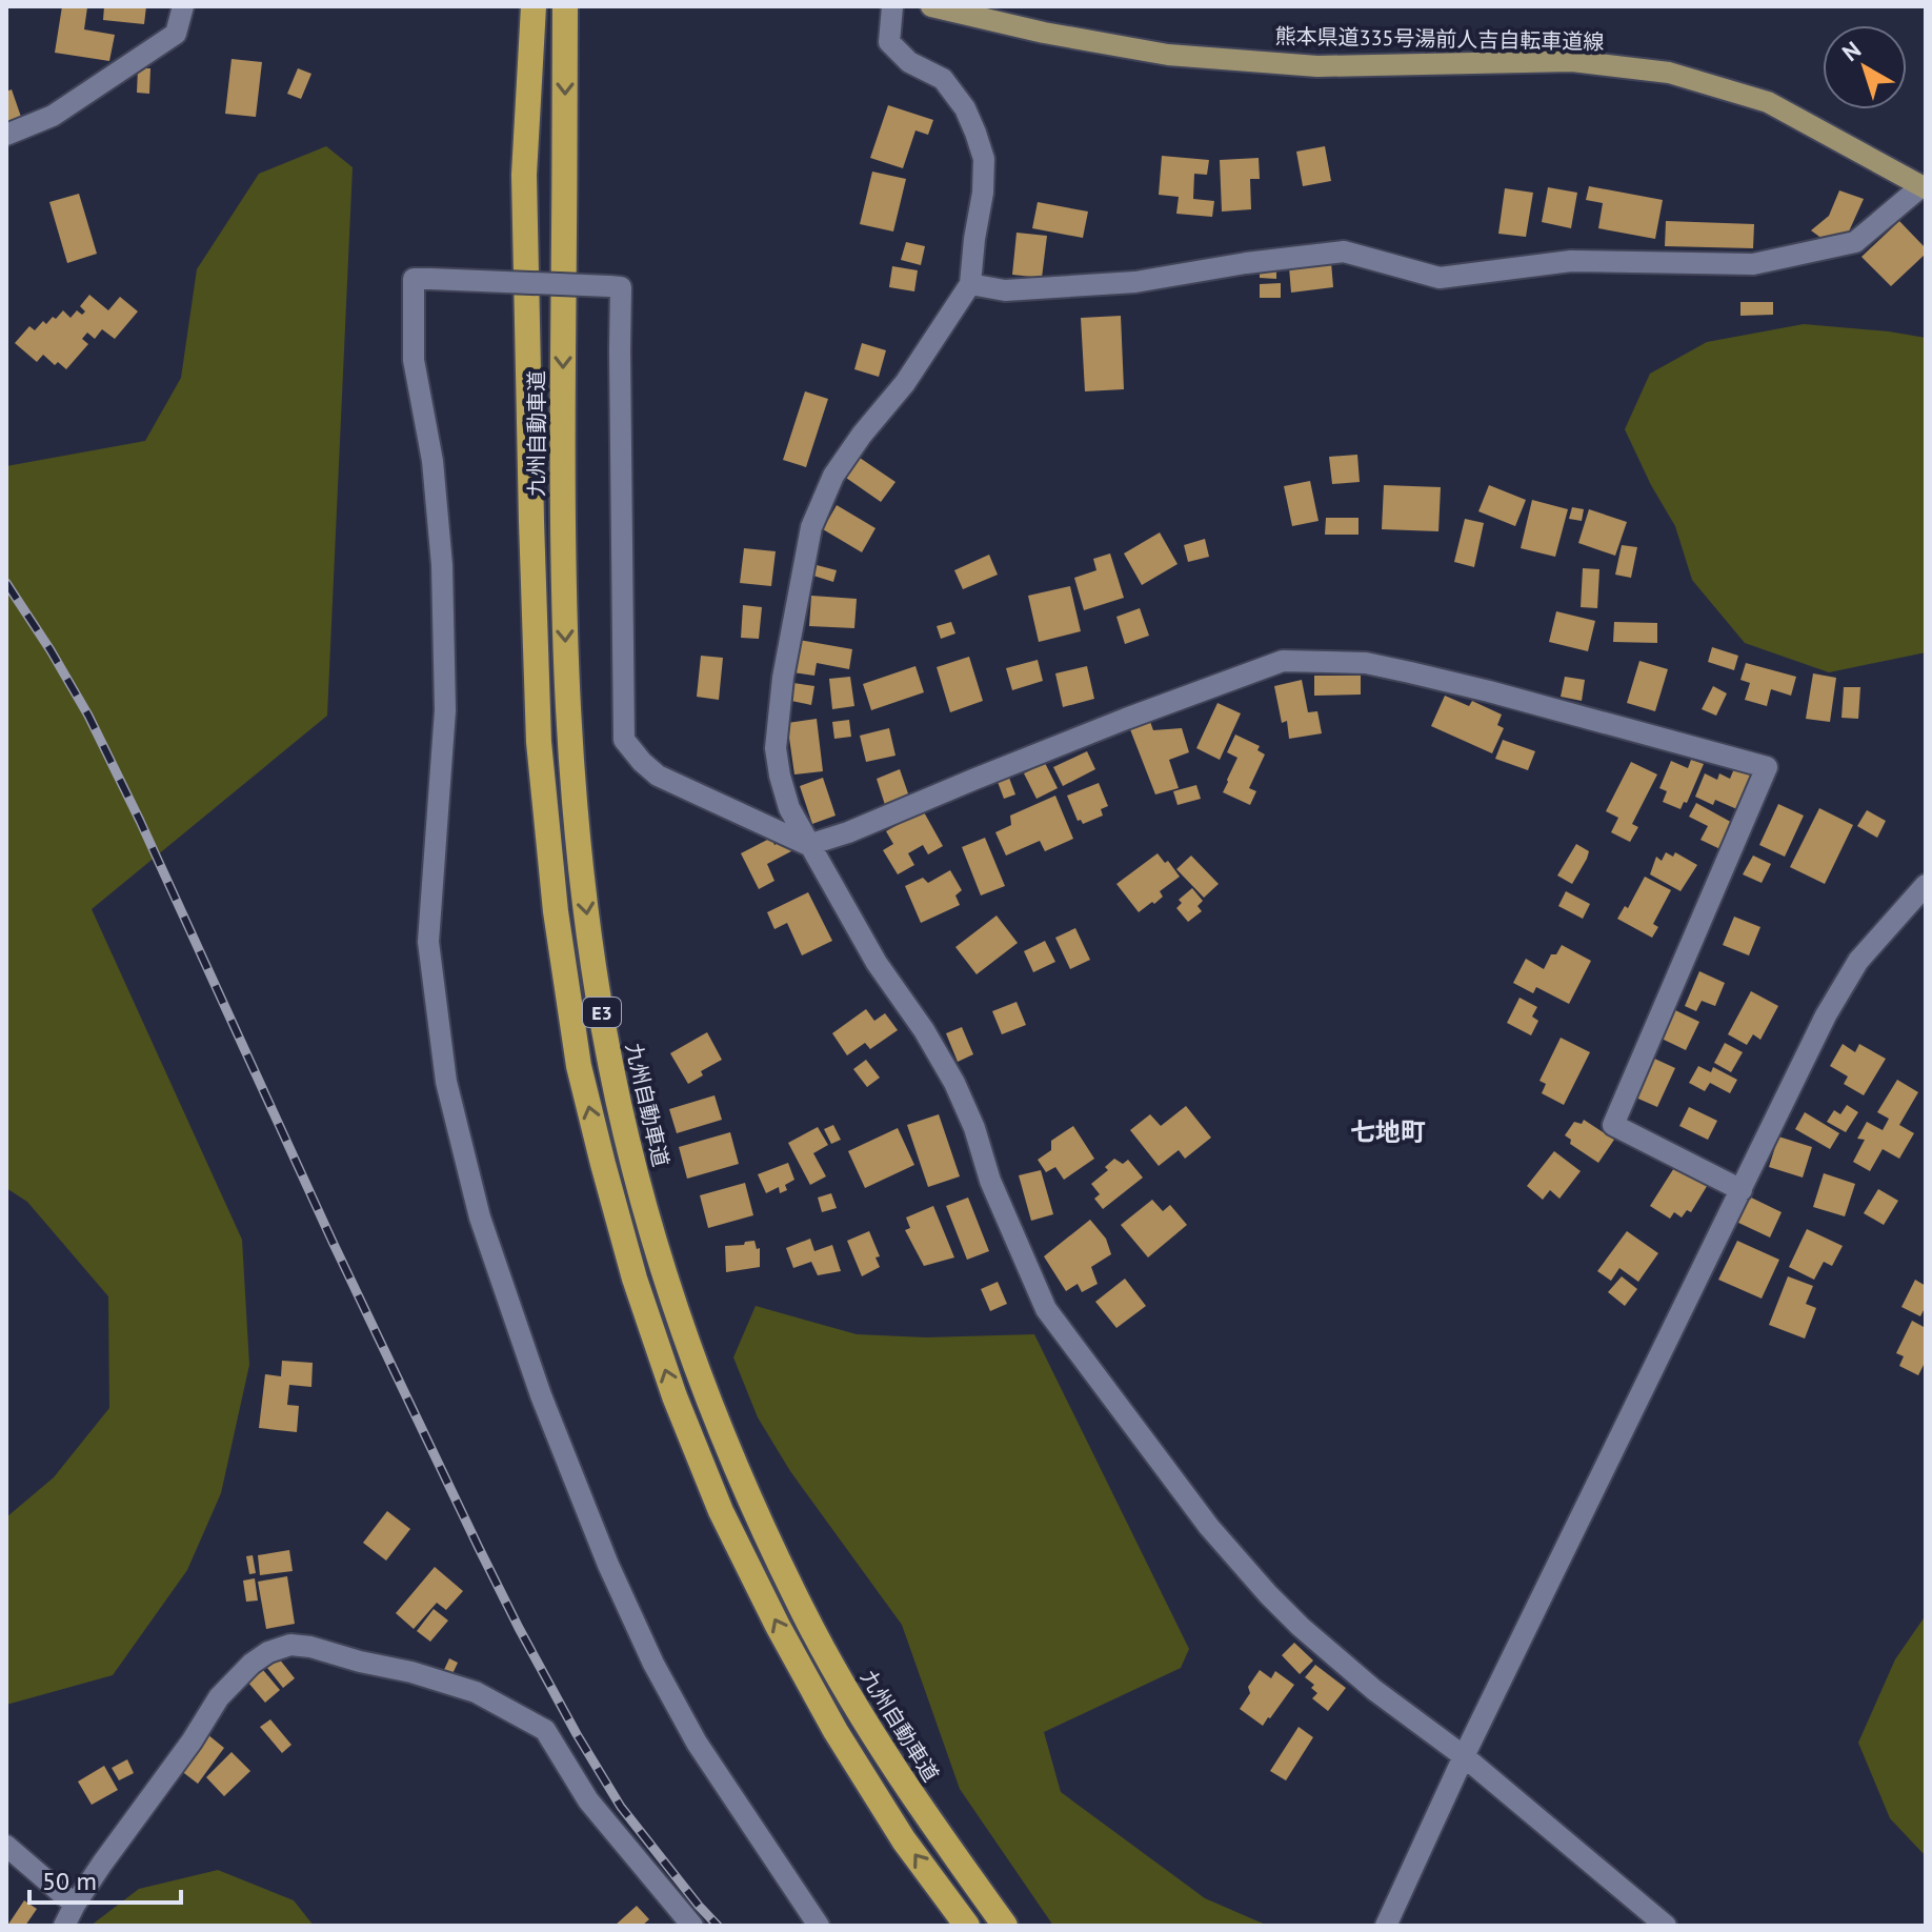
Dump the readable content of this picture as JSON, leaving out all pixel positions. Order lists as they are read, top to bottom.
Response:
{
  "streets": {
    "highway": ["九州自動車道", "E3"],
    "main road": ["熊本県道335号湯前人吉自転車道線"]
  },
  "districts": ["七地町"],
  "scale_bar": "50 m",
  "north": "top left"
}
